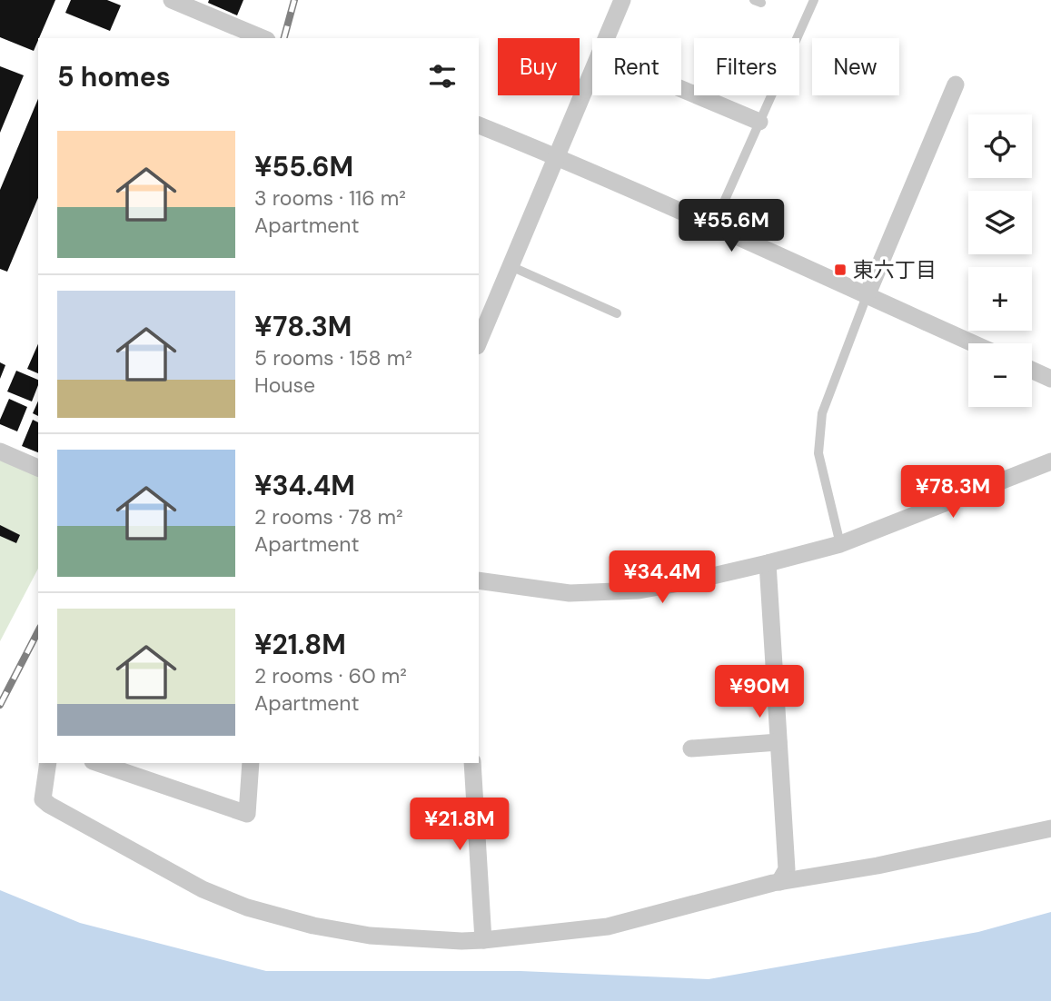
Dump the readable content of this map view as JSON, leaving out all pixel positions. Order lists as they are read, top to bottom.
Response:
{
  "places": {
    "transit": ["東六丁目"]
  },
  "page": {
    "chip": [
      "Buy",
      "Rent",
      "Filters",
      "New"
    ],
    "heading": "5 homes",
    "map_buttons": ["+", "−"],
    "list": [
      {
        "name": "¥55.6M",
        "note": "3 rooms · 116 m² · Apartment"
      },
      {
        "name": "¥78.3M",
        "note": "5 rooms · 158 m² · House"
      },
      {
        "name": "¥34.4M",
        "note": "2 rooms · 78 m² · Apartment"
      },
      {
        "name": "¥21.8M",
        "note": "2 rooms · 60 m² · Apartment"
      }
    ],
    "price": [
      "¥55.6M",
      "¥78.3M",
      "¥34.4M",
      "¥90M",
      "¥21.8M"
    ]
  }
}
